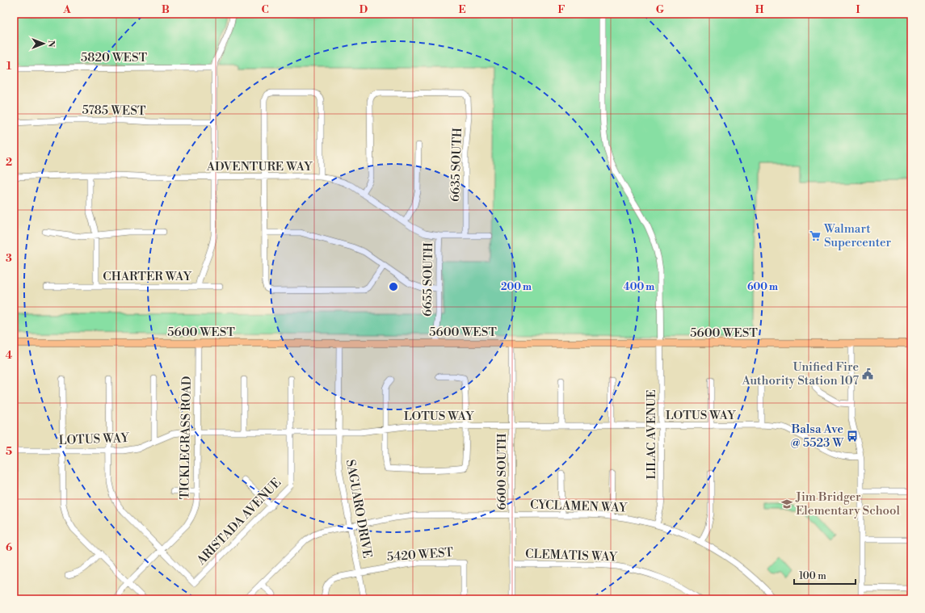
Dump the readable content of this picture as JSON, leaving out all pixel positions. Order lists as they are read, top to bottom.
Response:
{
  "streets": {
    "main road": ["5600 WEST"],
    "street": [
      "5820 WEST",
      "5785 WEST",
      "6635 SOUTH",
      "ADVENTURE WAY",
      "CHARTER WAY",
      "6655 SOUTH",
      "LOTUS WAY",
      "LILAC AVENUE",
      "TICKLEGRASS ROAD",
      "6600 SOUTH",
      "CYCLAMEN WAY",
      "SAGUARO DRIVE",
      "ARISTADA AVENUE",
      "5420 WEST",
      "CLEMATIS WAY"
    ]
  },
  "crossings": [
    ["6635 SOUTH", "ADVENTURE WAY"],
    ["ADVENTURE WAY", "6655 SOUTH"],
    ["6655 SOUTH", "5600 WEST"],
    ["5600 WEST", "LILAC AVENUE"],
    ["5600 WEST", "TICKLEGRASS ROAD"],
    ["5600 WEST", "6600 SOUTH"],
    ["5600 WEST", "SAGUARO DRIVE"],
    ["LOTUS WAY", "LILAC AVENUE"],
    ["LOTUS WAY", "TICKLEGRASS ROAD"],
    ["LOTUS WAY", "6600 SOUTH"],
    ["LOTUS WAY", "SAGUARO DRIVE"],
    ["LOTUS WAY", "ARISTADA AVENUE"],
    ["LILAC AVENUE", "CYCLAMEN WAY"],
    ["TICKLEGRASS ROAD", "ARISTADA AVENUE"],
    ["6600 SOUTH", "CYCLAMEN WAY"],
    ["6600 SOUTH", "CLEMATIS WAY"],
    ["CYCLAMEN WAY", "SAGUARO DRIVE"],
    ["SAGUARO DRIVE", "5420 WEST"]
  ],
  "places": {
    "supermarket": ["Walmart Supercenter"],
    "public building": ["Unified Fire Authority Station 107"],
    "bus stop": ["Balsa Ave @ 5523 W"],
    "school or university": ["Jim Bridger Elementary School"]
  },
  "scale_bar": "100 m",
  "north": "right",
  "grid": {
    "columns": [
      "A",
      "B",
      "C",
      "D",
      "E",
      "F",
      "G",
      "H",
      "I"
    ],
    "rows": [
      "1",
      "2",
      "3",
      "4",
      "5",
      "6"
    ]
  },
  "rings": ["200 m", "400 m", "600 m"]
}
